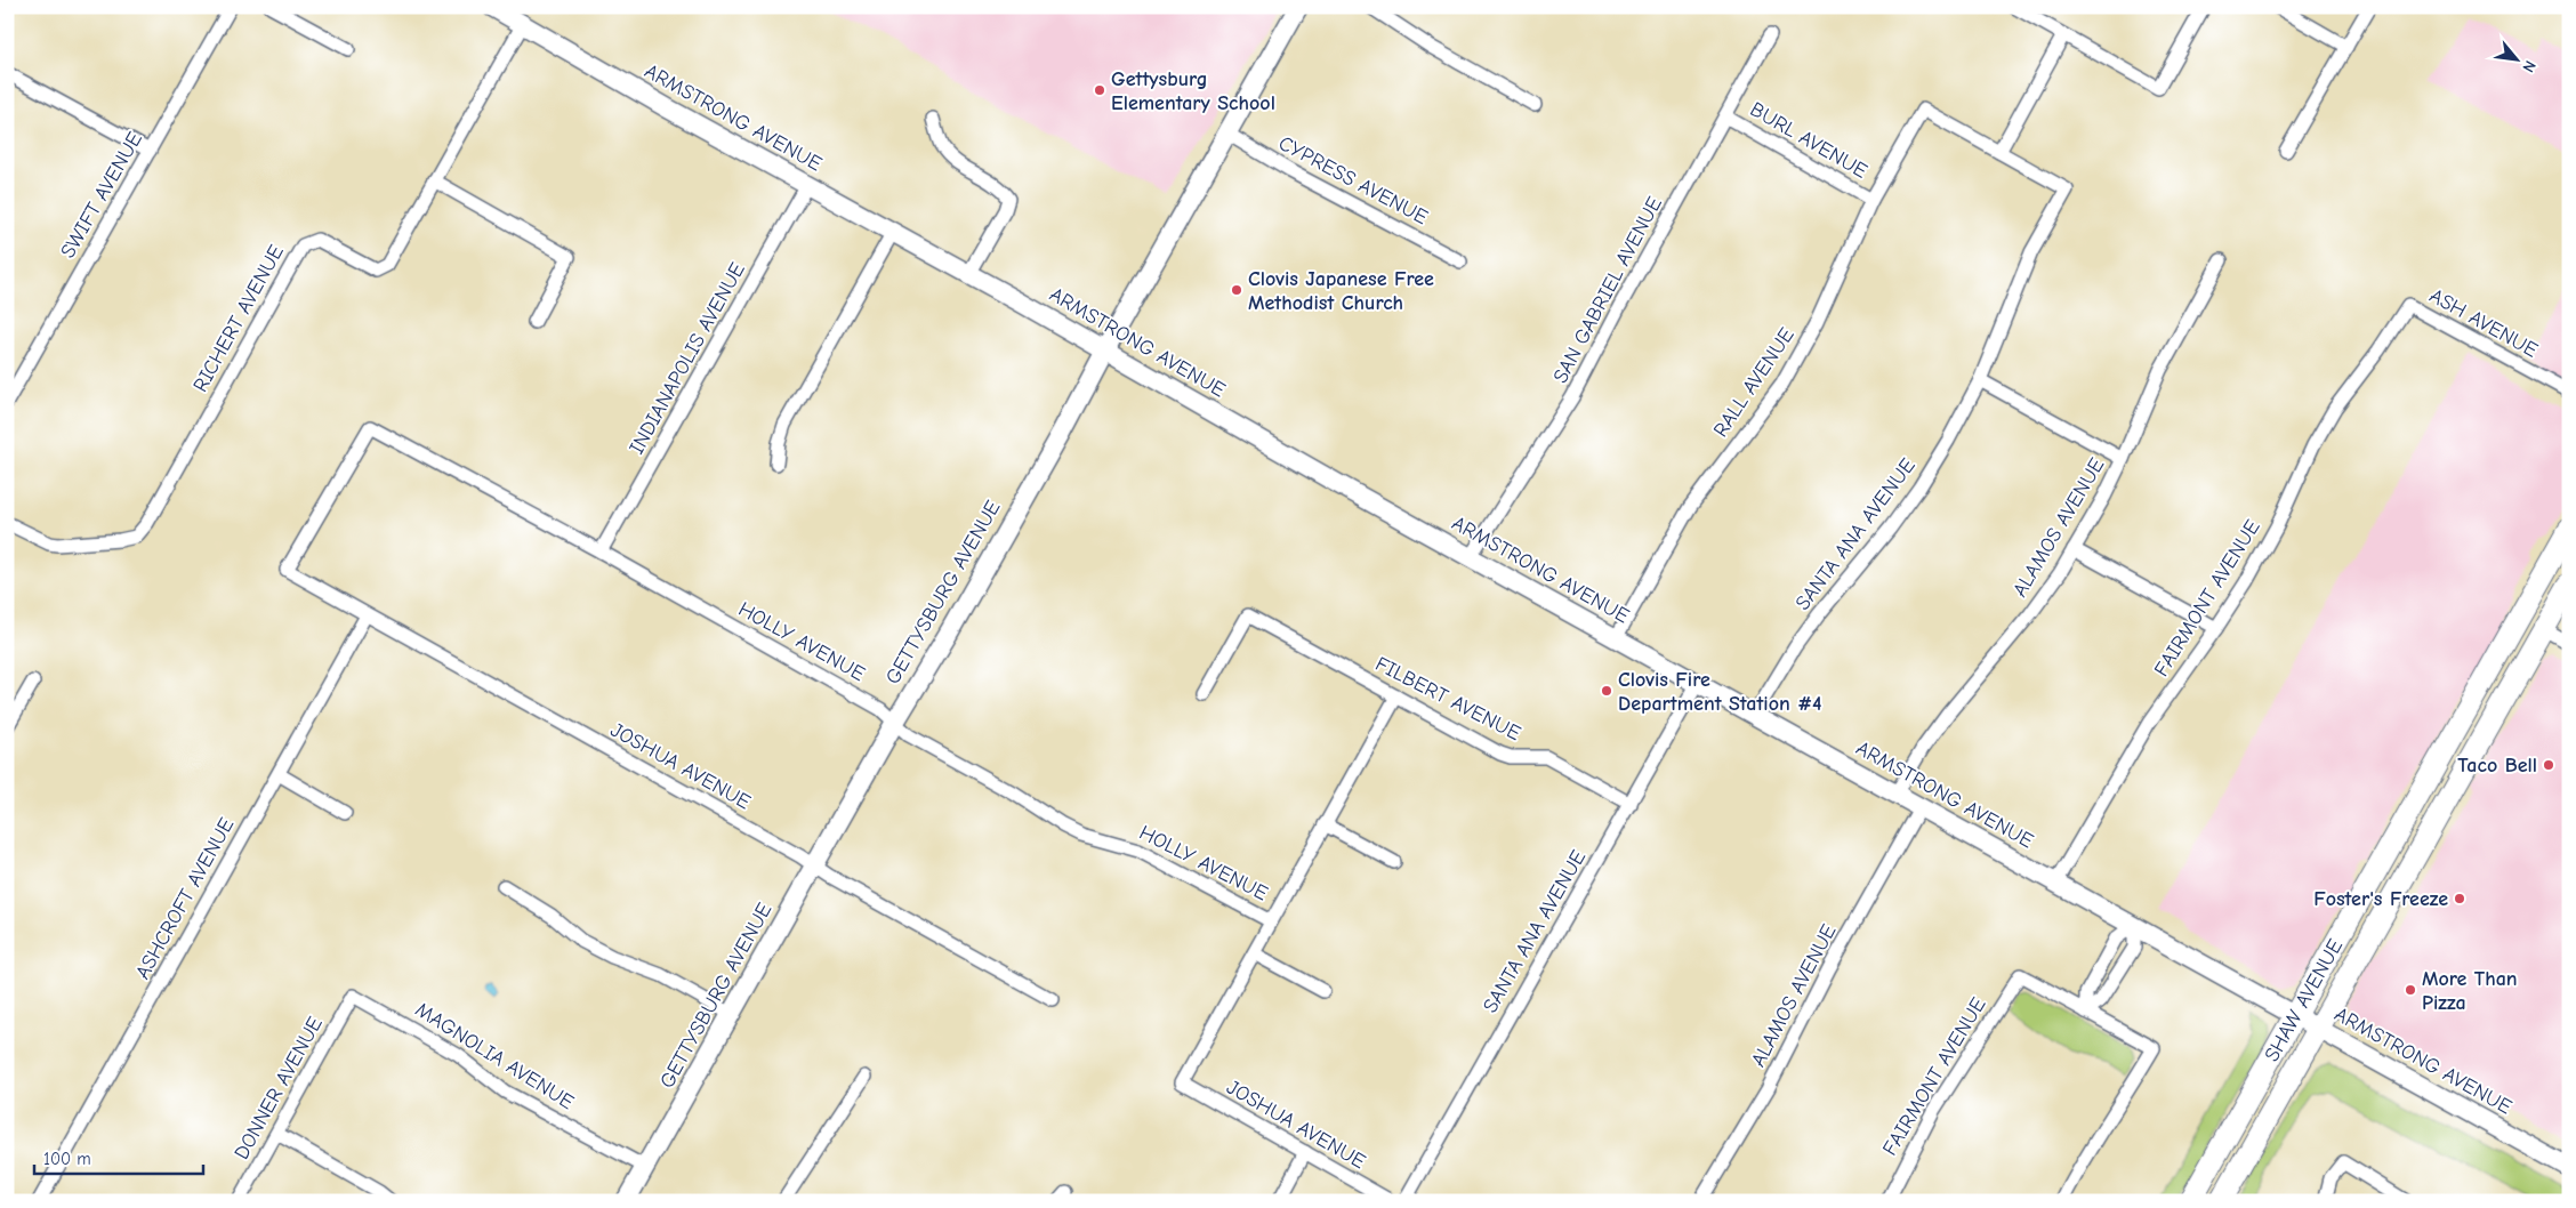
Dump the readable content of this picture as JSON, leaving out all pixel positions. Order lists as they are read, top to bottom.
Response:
{
  "streets": {
    "main road": ["SHAW AVENUE"],
    "street": [
      "ARMSTRONG AVENUE",
      "BURL AVENUE",
      "CYPRESS AVENUE",
      "SWIFT AVENUE",
      "SAN GABRIEL AVENUE",
      "RICHERT AVENUE",
      "ASH AVENUE",
      "INDIANAPOLIS AVENUE",
      "RALL AVENUE",
      "ALAMOS AVENUE",
      "SANTA ANA AVENUE",
      "GETTYSBURG AVENUE",
      "FAIRMONT AVENUE",
      "HOLLY AVENUE",
      "FILBERT AVENUE",
      "JOSHUA AVENUE",
      "ASHCROFT AVENUE",
      "MAGNOLIA AVENUE",
      "DONNER AVENUE"
    ]
  },
  "crossings": [
    ["ARMSTRONG AVENUE", "SAN GABRIEL AVENUE"],
    ["ARMSTRONG AVENUE", "RICHERT AVENUE"],
    ["ARMSTRONG AVENUE", "INDIANAPOLIS AVENUE"],
    ["ARMSTRONG AVENUE", "RALL AVENUE"],
    ["ARMSTRONG AVENUE", "ALAMOS AVENUE"],
    ["ARMSTRONG AVENUE", "SANTA ANA AVENUE"],
    ["ARMSTRONG AVENUE", "GETTYSBURG AVENUE"],
    ["ARMSTRONG AVENUE", "FAIRMONT AVENUE"],
    ["ARMSTRONG AVENUE", "SHAW AVENUE"],
    ["BURL AVENUE", "SAN GABRIEL AVENUE"],
    ["BURL AVENUE", "RALL AVENUE"],
    ["CYPRESS AVENUE", "GETTYSBURG AVENUE"],
    ["ASH AVENUE", "FAIRMONT AVENUE"],
    ["INDIANAPOLIS AVENUE", "HOLLY AVENUE"],
    ["RALL AVENUE", "SANTA ANA AVENUE"],
    ["SANTA ANA AVENUE", "FILBERT AVENUE"],
    ["GETTYSBURG AVENUE", "HOLLY AVENUE"],
    ["GETTYSBURG AVENUE", "JOSHUA AVENUE"],
    ["GETTYSBURG AVENUE", "MAGNOLIA AVENUE"],
    ["HOLLY AVENUE", "JOSHUA AVENUE"],
    ["JOSHUA AVENUE", "ASHCROFT AVENUE"],
    ["MAGNOLIA AVENUE", "DONNER AVENUE"]
  ],
  "places": [
    "Gettysburg Elementary School",
    "Clovis Japanese Free Methodist Church",
    "Clovis Fire Department Station #4",
    "Taco Bell",
    "Foster's Freeze",
    "More Than Pizza"
  ],
  "scale_bar": "100 m",
  "north": "bottom right"
}
